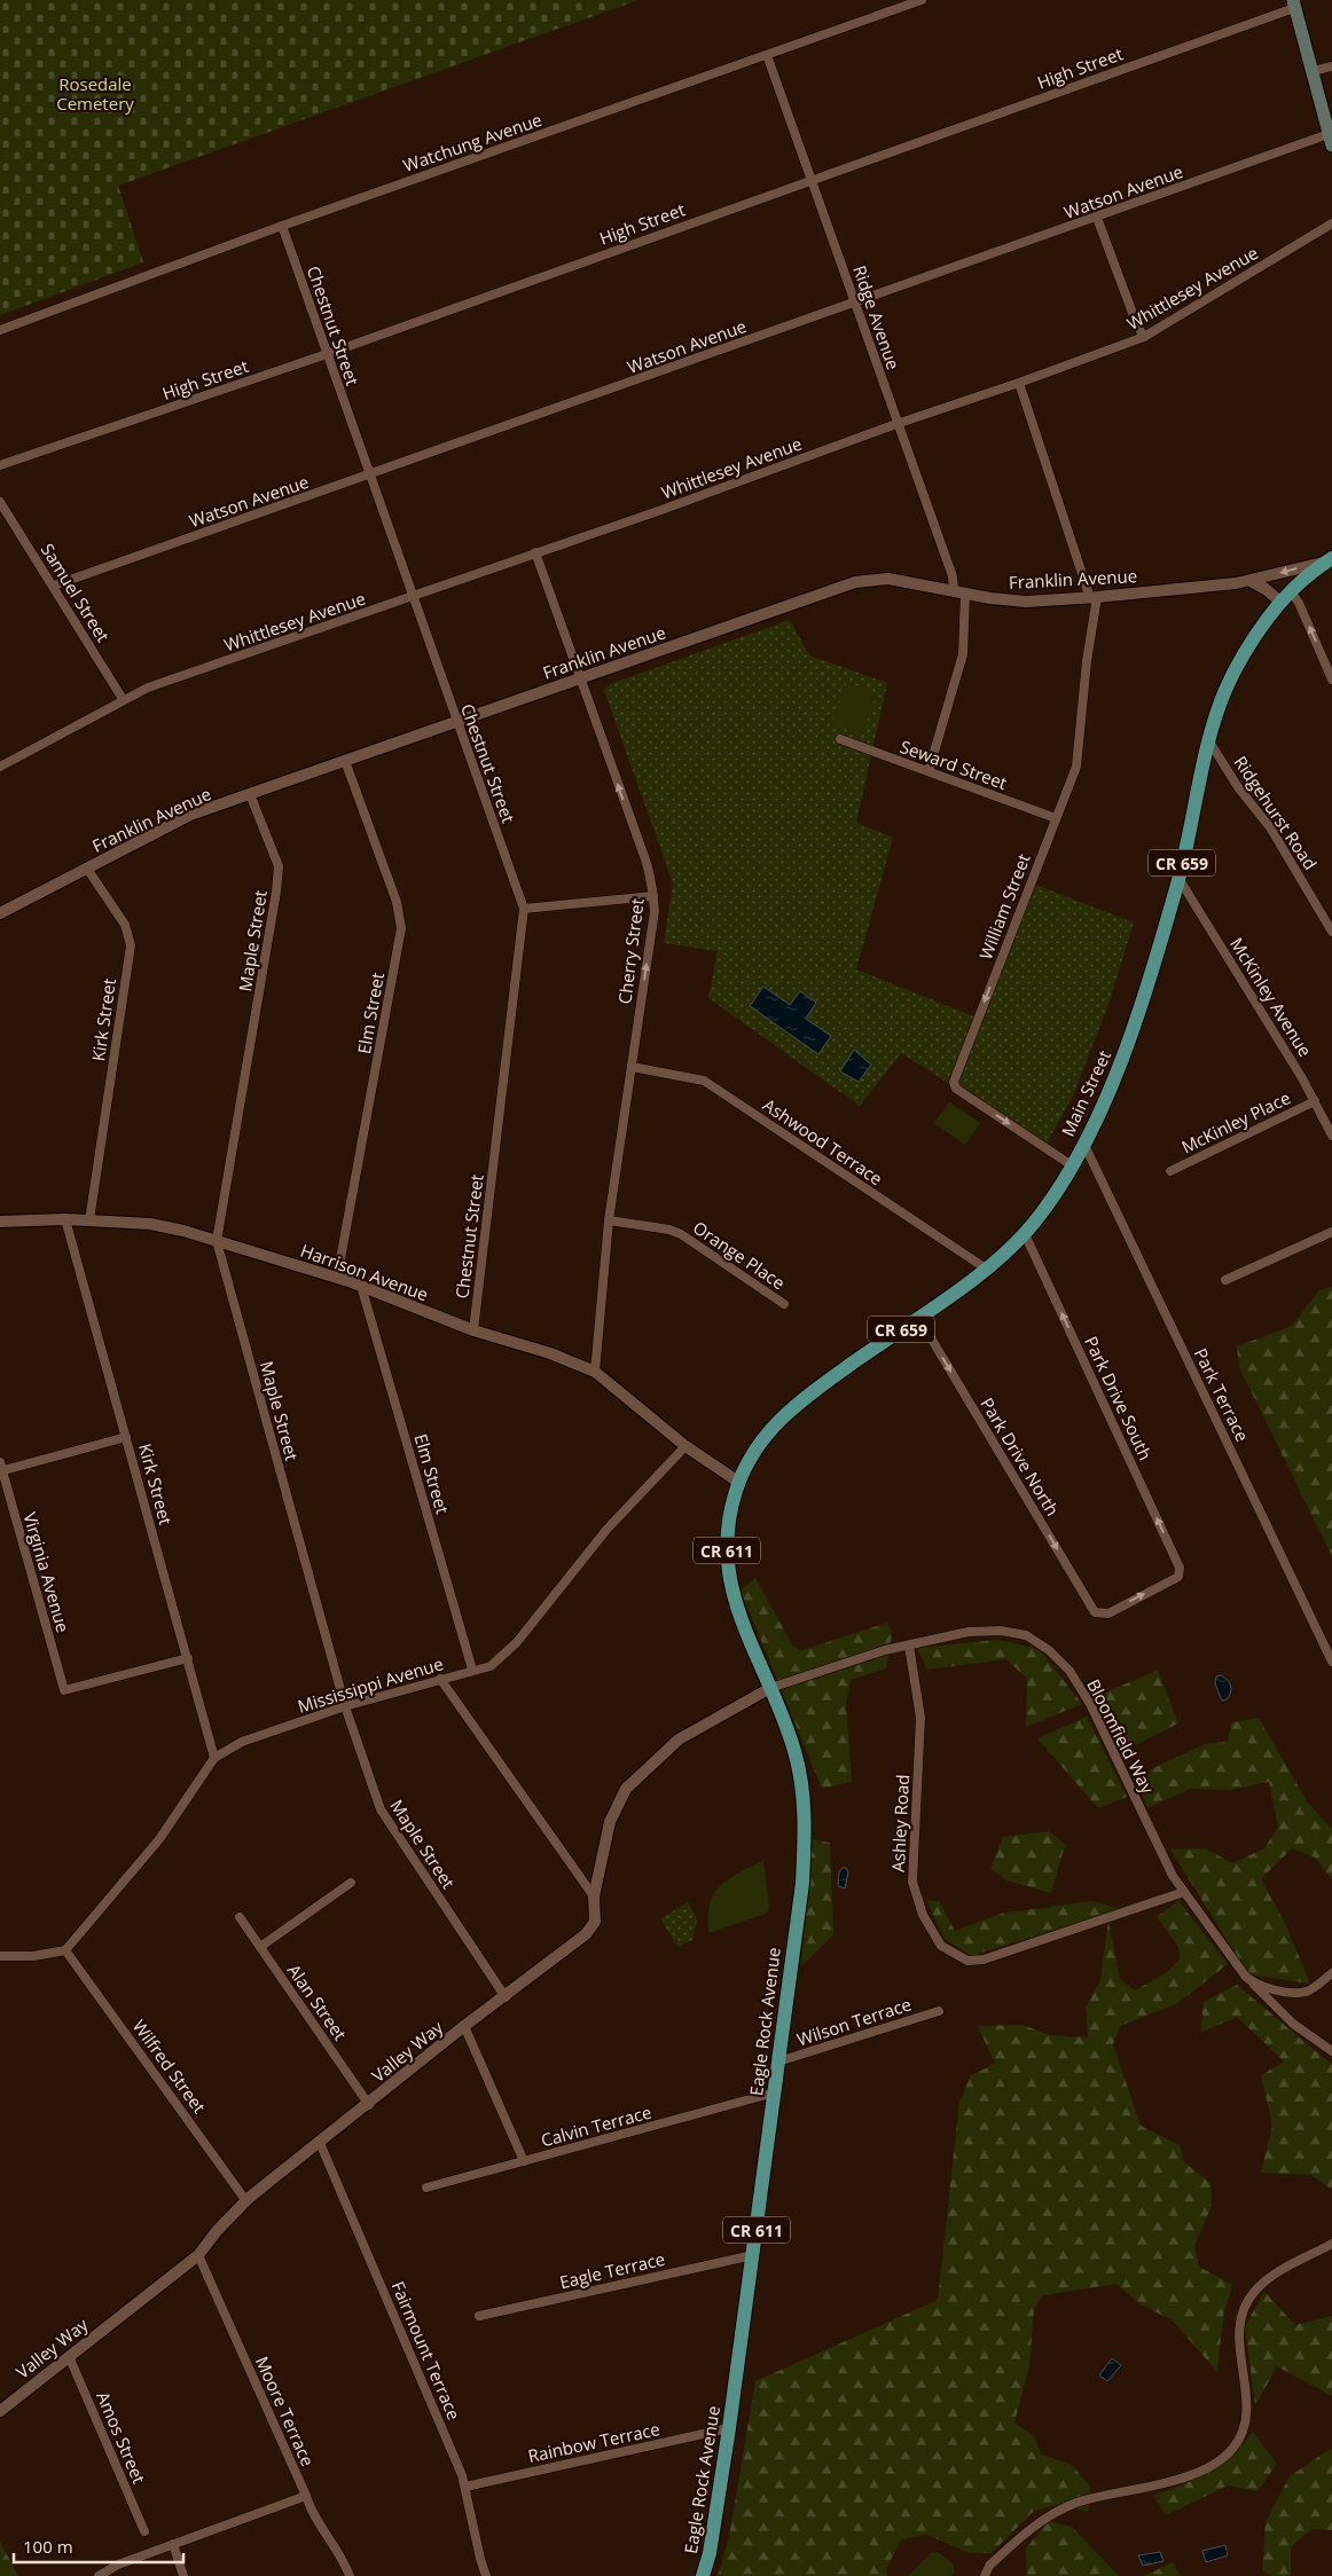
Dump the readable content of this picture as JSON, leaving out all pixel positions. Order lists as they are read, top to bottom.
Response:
{
  "streets": {
    "main road": [
      "CR 659",
      "Main Street",
      "CR 611",
      "Eagle Rock Avenue"
    ],
    "street": [
      "High Street",
      "Watchung Avenue",
      "Watson Avenue",
      "Whittlesey Avenue",
      "Ridge Avenue",
      "Chestnut Street",
      "Franklin Avenue",
      "Samuel Street",
      "Seward Street",
      "Ridgehurst Road",
      "William Street",
      "Maple Street",
      "Cherry Street",
      "McKinley Avenue",
      "Elm Street",
      "Kirk Street",
      "McKinley Place",
      "Ashwood Terrace",
      "Orange Place",
      "Harrison Avenue",
      "Park Terrace",
      "Park Drive South",
      "Park Drive North",
      "Virginia Avenue",
      "Mississippi Avenue",
      "Bloomfield Way",
      "Ashley Road",
      "Alan Street",
      "Wilson Terrace",
      "Valley Way",
      "Wilfred Street",
      "Calvin Terrace",
      "Eagle Terrace",
      "Fairmount Terrace",
      "Moore Terrace",
      "Amos Street",
      "Rainbow Terrace"
    ]
  },
  "crossings": [
    ["High Street", "Ridge Avenue"],
    ["High Street", "Chestnut Street"],
    ["Watchung Avenue", "Ridge Avenue"],
    ["Watchung Avenue", "Chestnut Street"],
    ["Watson Avenue", "Ridge Avenue"],
    ["Watson Avenue", "Chestnut Street"],
    ["Watson Avenue", "Samuel Street"],
    ["Whittlesey Avenue", "Ridge Avenue"],
    ["Whittlesey Avenue", "Chestnut Street"],
    ["Whittlesey Avenue", "Samuel Street"],
    ["Whittlesey Avenue", "William Street"],
    ["Whittlesey Avenue", "Cherry Street"],
    ["Ridge Avenue", "Franklin Avenue"],
    ["Ridge Avenue", "Seward Street"],
    ["Chestnut Street", "Franklin Avenue"],
    ["Chestnut Street", "Harrison Avenue"],
    ["Franklin Avenue", "William Street"],
    ["Franklin Avenue", "Maple Street"],
    ["Franklin Avenue", "Cherry Street"],
    ["Franklin Avenue", "Elm Street"],
    ["Franklin Avenue", "Kirk Street"],
    ["Franklin Avenue", "Main Street"],
    ["Seward Street", "William Street"],
    ["Ridgehurst Road", "Main Street"],
    ["William Street", "Main Street"],
    ["Maple Street", "Harrison Avenue"],
    ["Maple Street", "Mississippi Avenue"],
    ["Maple Street", "Valley Way"],
    ["Cherry Street", "Ashwood Terrace"],
    ["Cherry Street", "Orange Place"],
    ["Cherry Street", "Harrison Avenue"],
    ["McKinley Avenue", "Main Street"],
    ["McKinley Avenue", "McKinley Place"],
    ["Elm Street", "Harrison Avenue"],
    ["Elm Street", "Mississippi Avenue"],
    ["Kirk Street", "Harrison Avenue"],
    ["Kirk Street", "Virginia Avenue"],
    ["Kirk Street", "Mississippi Avenue"],
    ["Main Street", "Ashwood Terrace"],
    ["Main Street", "Park Terrace"],
    ["Main Street", "Park Drive South"],
    ["Main Street", "Park Drive North"],
    ["Main Street", "Eagle Rock Avenue"],
    ["Harrison Avenue", "Mississippi Avenue"],
    ["Park Drive South", "Park Drive North"],
    ["Mississippi Avenue", "Wilfred Street"],
    ["Bloomfield Way", "Ashley Road"],
    ["Bloomfield Way", "Eagle Rock Avenue"],
    ["Bloomfield Way", "Valley Way"],
    ["Alan Street", "Valley Way"],
    ["Eagle Rock Avenue", "Wilson Terrace"],
    ["Eagle Rock Avenue", "Valley Way"],
    ["Eagle Rock Avenue", "Calvin Terrace"],
    ["Eagle Rock Avenue", "Eagle Terrace"],
    ["Eagle Rock Avenue", "Rainbow Terrace"],
    ["Valley Way", "Wilfred Street"],
    ["Valley Way", "Fairmount Terrace"],
    ["Valley Way", "Moore Terrace"],
    ["Valley Way", "Amos Street"],
    ["Fairmount Terrace", "Rainbow Terrace"]
  ],
  "one_way": [
    "William Street",
    "Cherry Street",
    "Park Drive South",
    "Park Drive North"
  ],
  "parks": ["Rosedale Cemetery"],
  "scale_bar": "100 m"
}
